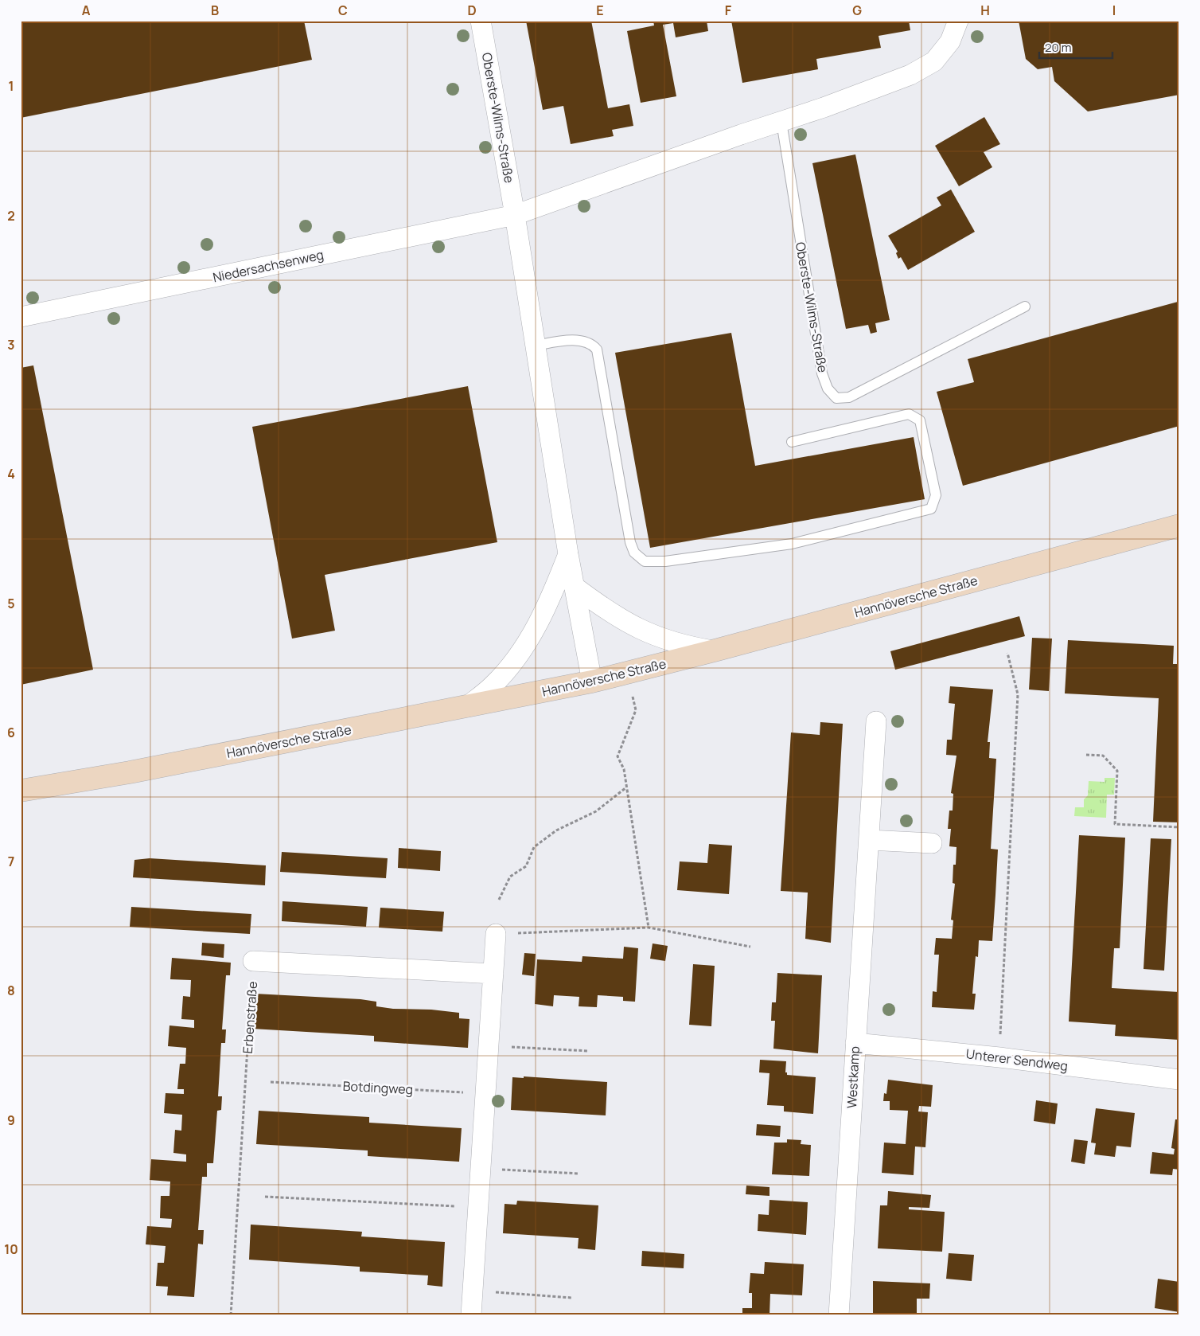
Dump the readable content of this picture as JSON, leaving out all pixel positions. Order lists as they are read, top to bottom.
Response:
{
  "streets": {
    "main road": ["Hannöversche Straße"],
    "street": [
      "Oberste-Wilms-Straße",
      "Niedersachsenweg",
      "Unterer Sendweg",
      "Westkamp"
    ],
    "path": ["Erbenstraße", "Botdingweg"]
  },
  "crossings": [
    ["Oberste-Wilms-Straße", "Niedersachsenweg"],
    ["Oberste-Wilms-Straße", "Hannöversche Straße"],
    ["Unterer Sendweg", "Westkamp"]
  ],
  "scale_bar": "20 m",
  "grid": {
    "columns": [
      "A",
      "B",
      "C",
      "D",
      "E",
      "F",
      "G",
      "H",
      "I"
    ],
    "rows": [
      "1",
      "2",
      "3",
      "4",
      "5",
      "6",
      "7",
      "8",
      "9",
      "10"
    ]
  }
}
